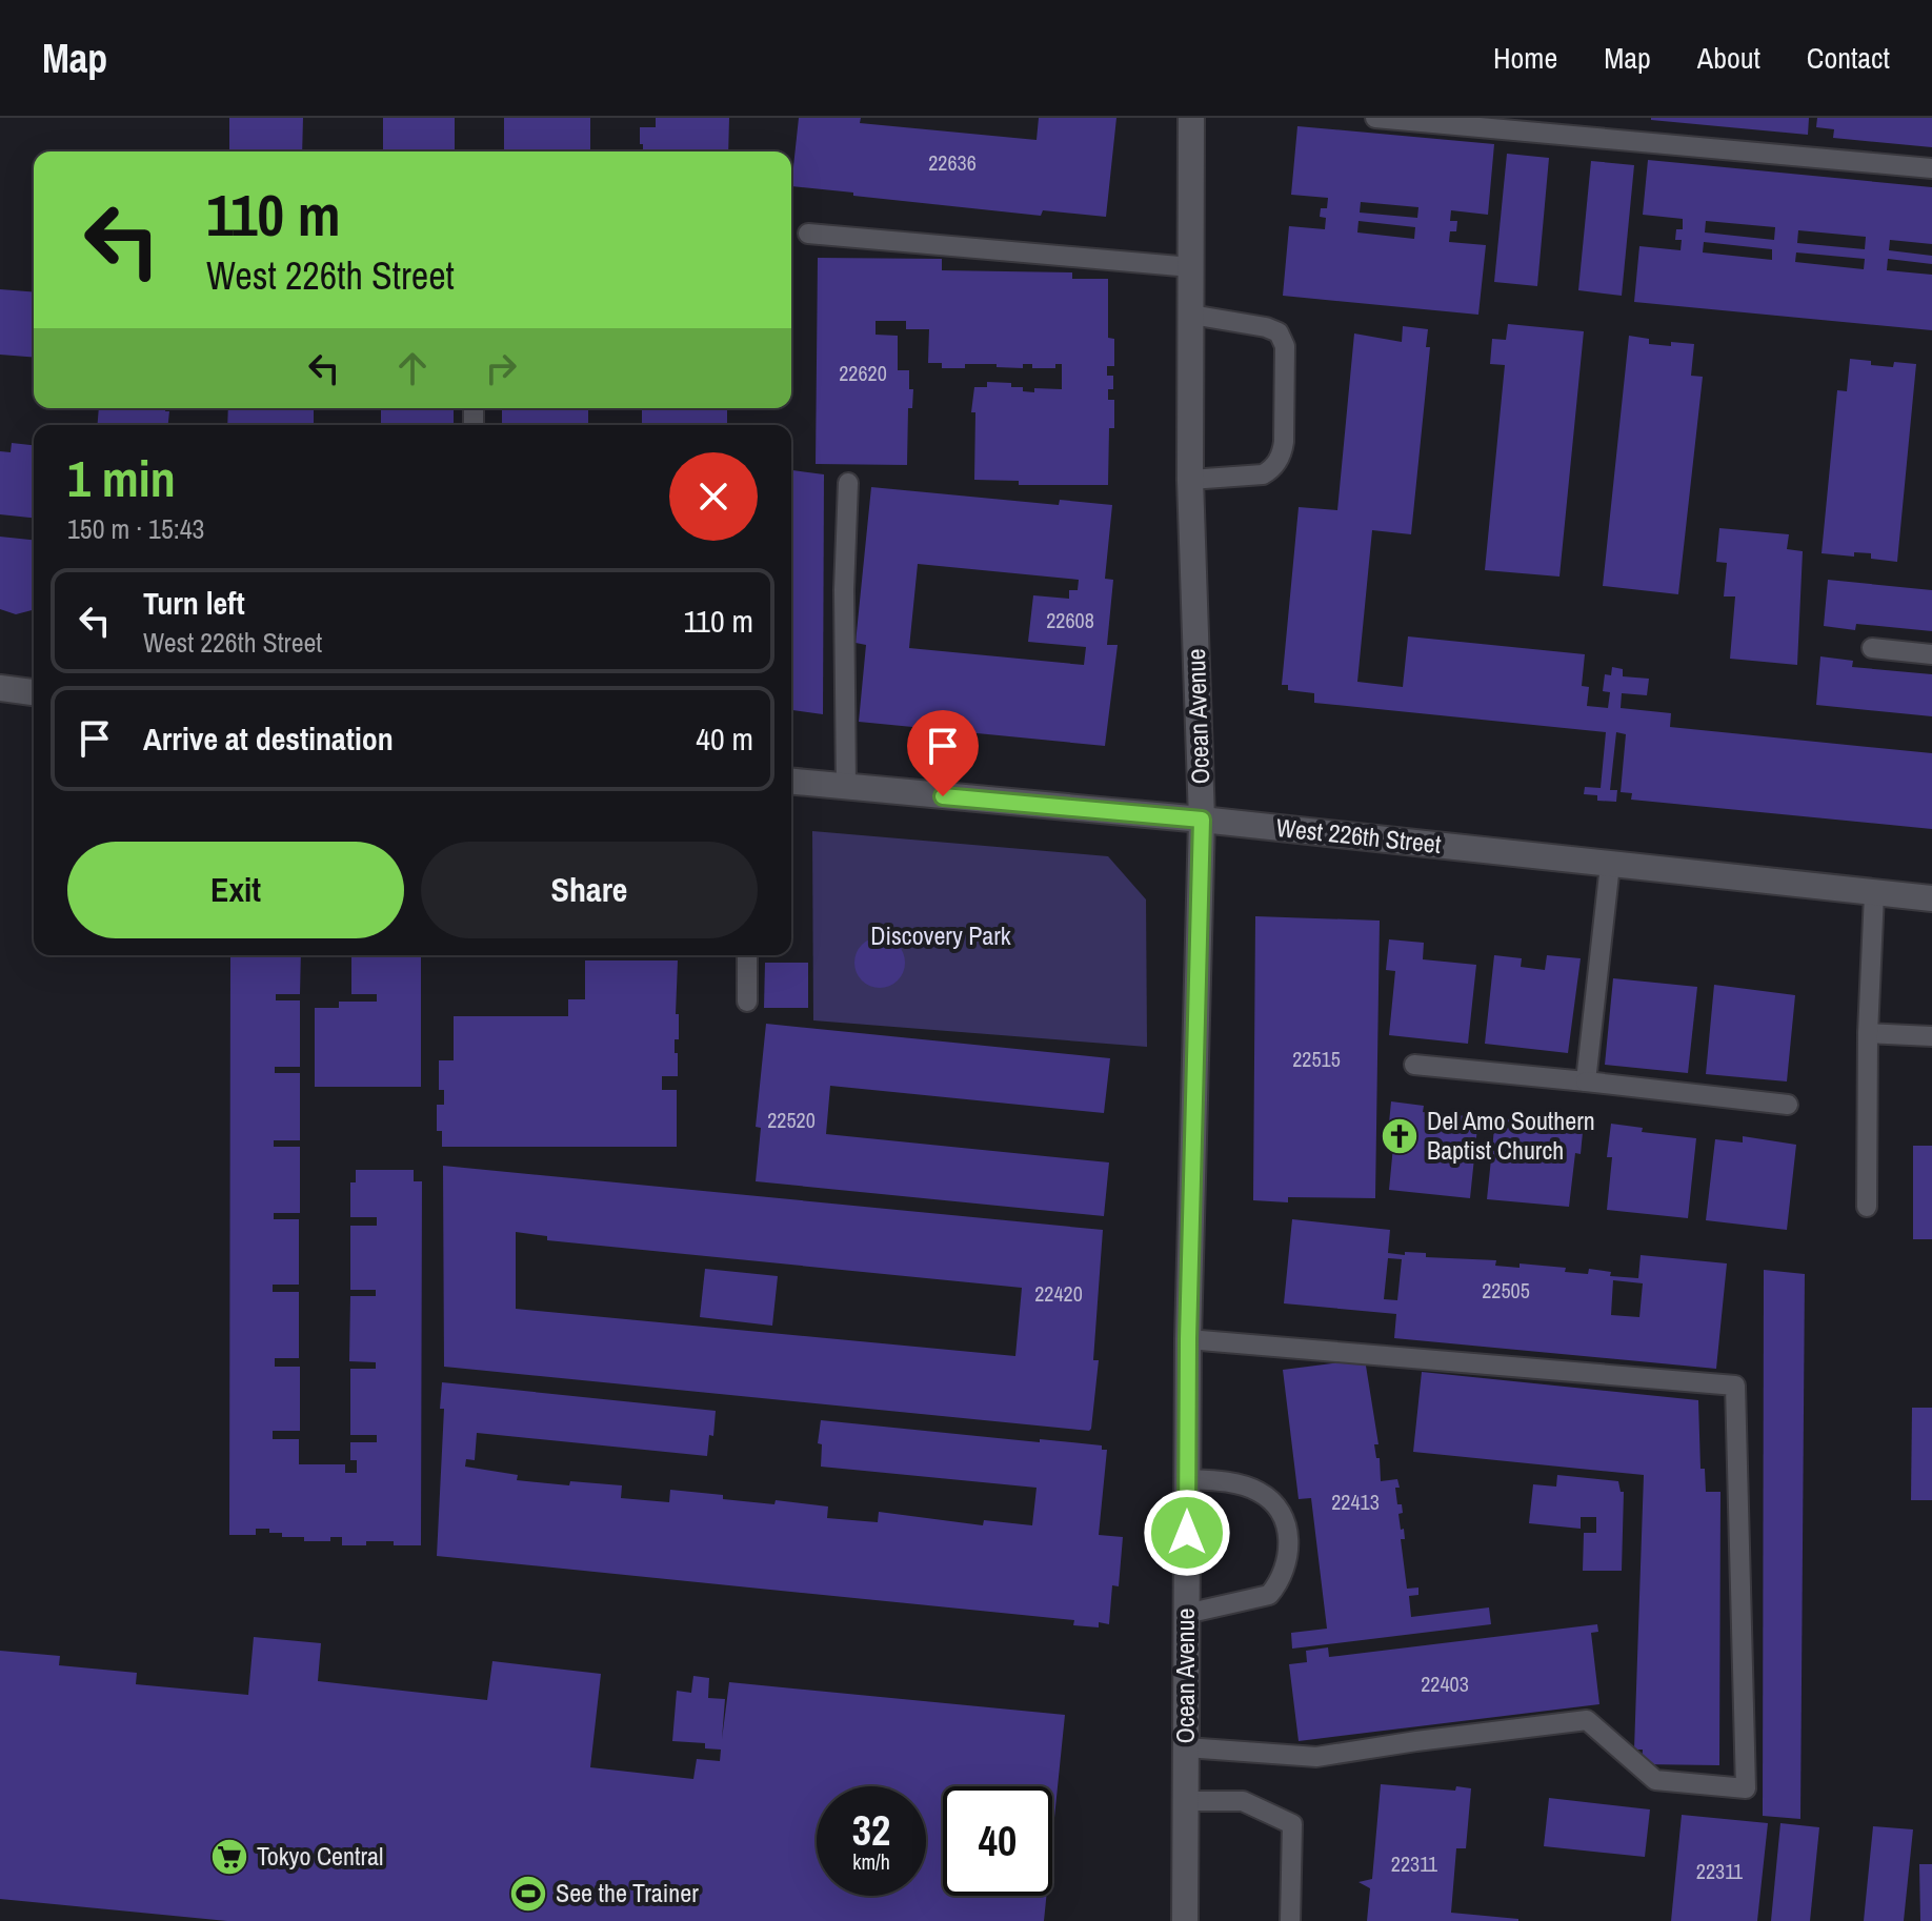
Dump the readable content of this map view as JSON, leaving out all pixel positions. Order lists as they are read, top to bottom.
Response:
{
  "streets": {
    "street": ["Ocean Avenue", "West 226th Street"]
  },
  "crossings": [
    ["Ocean Avenue", "West 226th Street"]
  ],
  "parks": ["Discovery Park"],
  "places": {
    "church": ["Del Amo Southern Baptist Church"],
    "supermarket": ["Tokyo Central"],
    "sports": ["See the Trainer"]
  },
  "house_numbers": [
    "22636",
    "22620",
    "22608",
    "22515",
    "22520",
    "22505",
    "22420",
    "22413",
    "22403",
    "22311",
    "22311"
  ],
  "page": {
    "header": "Map",
    "nav": [
      "Home",
      "Map",
      "About",
      "Contact"
    ],
    "turn": ["110 m", "West 226th Street"],
    "heading": ["1 min", "150 m · 15:43"],
    "list": [
      {
        "name": "Turn left",
        "note": "West 226th Street",
        "value": "110 m"
      },
      {
        "name": "Arrive at destination",
        "value": "40 m"
      }
    ],
    "buttons": ["Exit", "Share"],
    "speed": "32 km/h",
    "limit": "40"
  }
}
